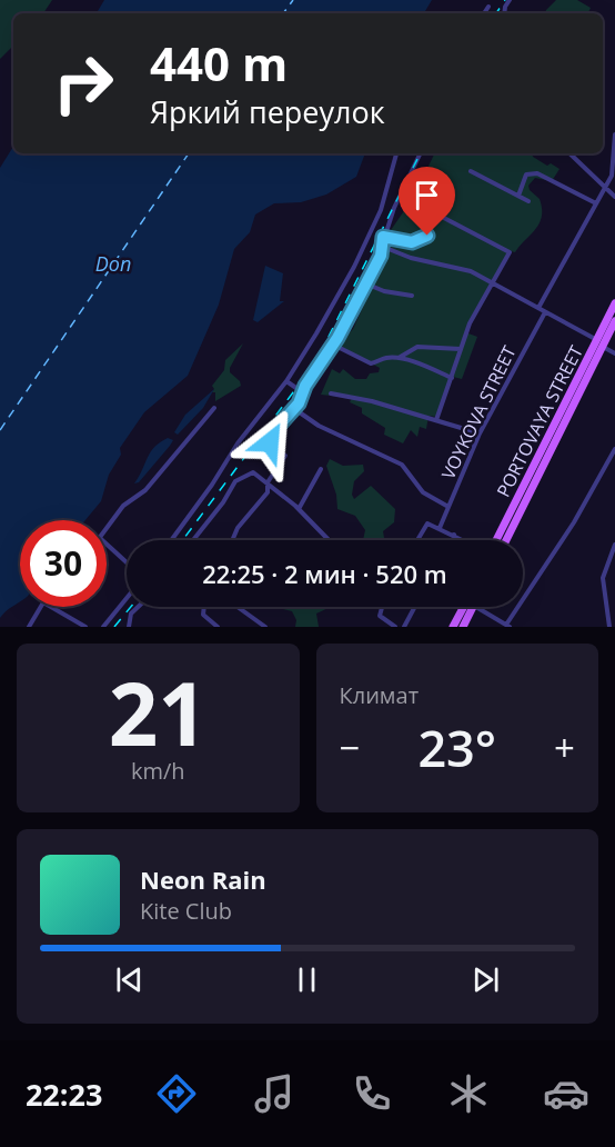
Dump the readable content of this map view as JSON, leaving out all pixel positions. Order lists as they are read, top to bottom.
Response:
{
  "streets": {
    "main road": ["PORTOVAYA STREET"],
    "street": ["VOYKOVA STREET"]
  },
  "water": ["Don"],
  "page": {
    "turn": ["440 m", "Яркий переулок"],
    "limit": "30",
    "trip": "22:25 · 2 мин · 520 m",
    "tile": [
      ["21", "km/h"],
      "Климат"
    ],
    "heat": ["−", "23°", "+"],
    "song": ["Neon Rain", "Kite Club"],
    "tabs": "22:23"
  }
}
